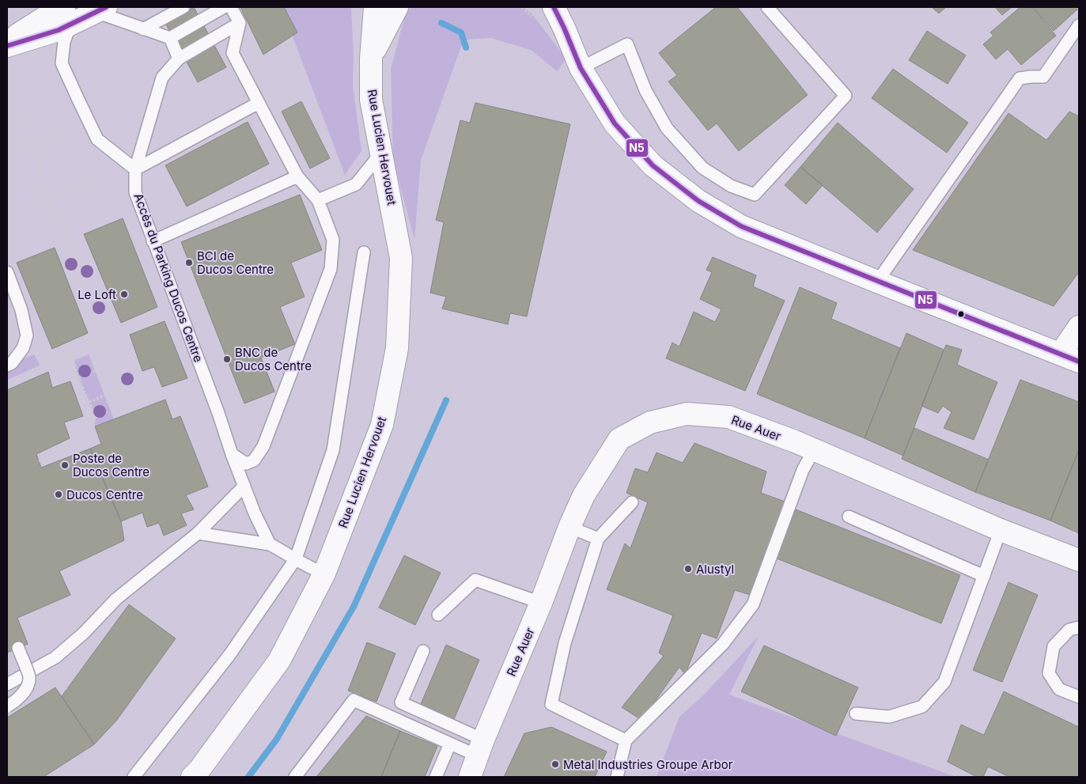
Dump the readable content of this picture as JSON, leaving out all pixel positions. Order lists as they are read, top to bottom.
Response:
{
  "streets": {
    "main road": ["Rue Lucien Hervouet", "Rue Auer"],
    "lane": ["Accès du Parking Ducos Centre"]
  },
  "places": [
    "BCI de Ducos Centre",
    "Le Loft",
    "BNC de Ducos Centre",
    "Poste de Ducos Centre",
    "Ducos Centre",
    "Alustyl",
    "Metal Industries Groupe Arbor"
  ],
  "lines": ["transit line N5"]
}
